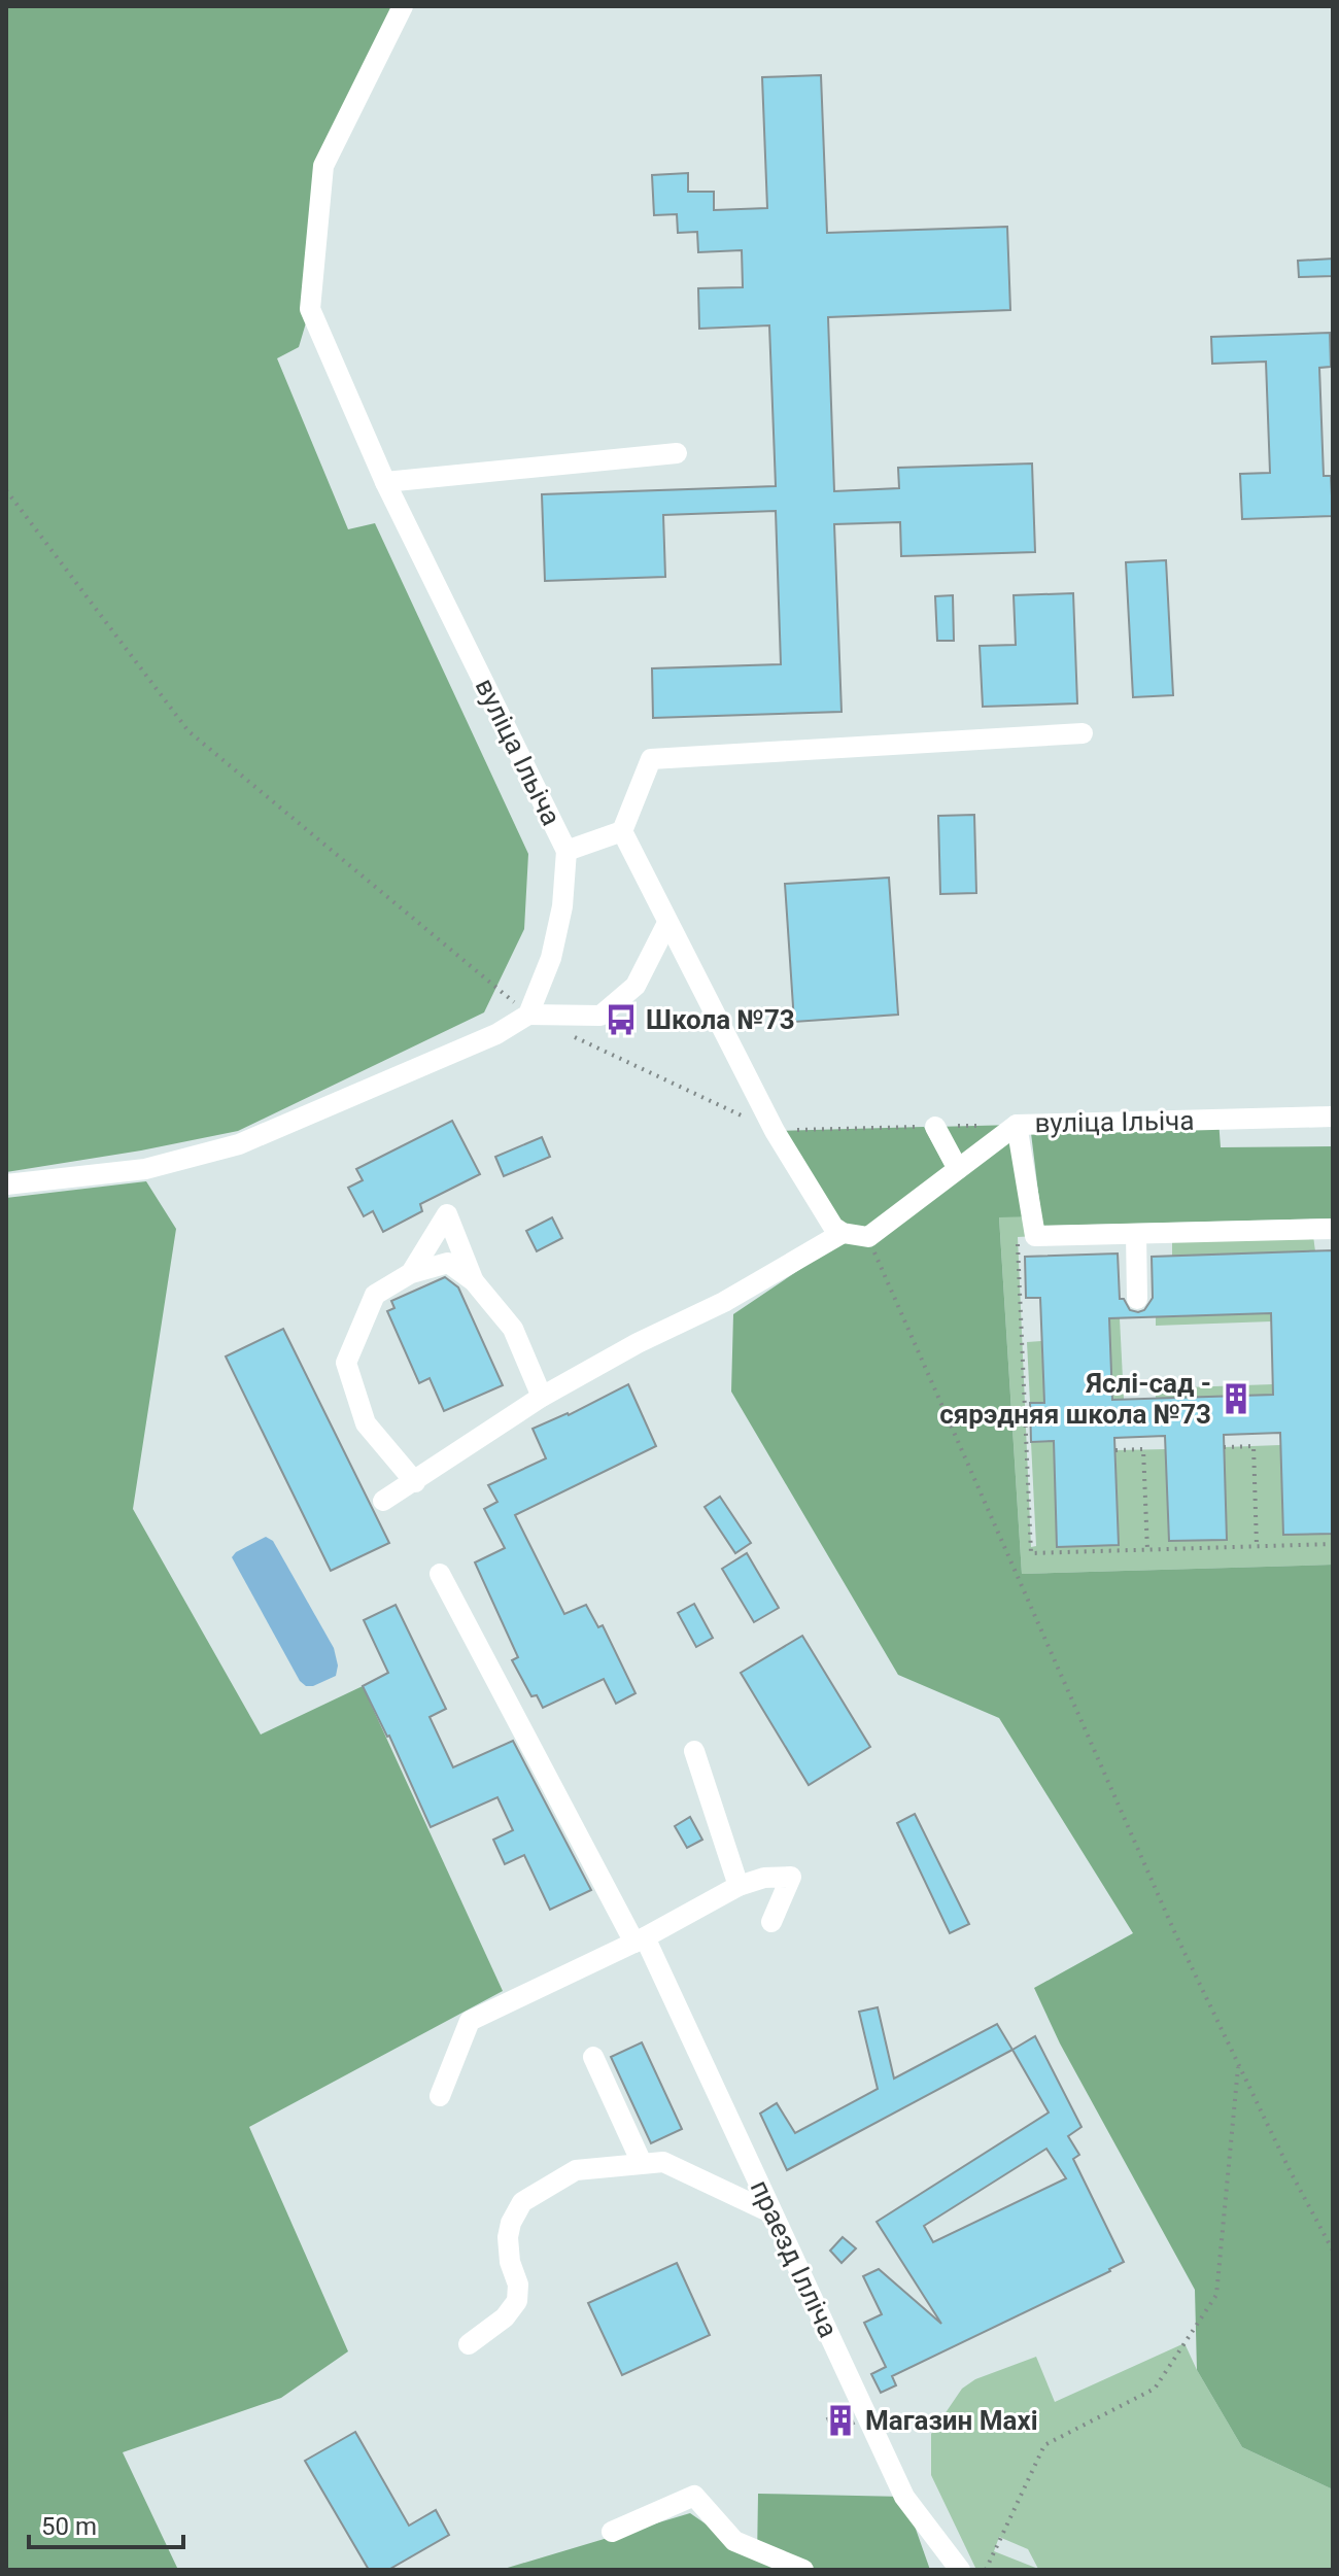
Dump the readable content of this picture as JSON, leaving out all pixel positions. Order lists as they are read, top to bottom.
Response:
{
  "streets": {
    "street": ["вуліца Ільіча", "праезд Ілліча"]
  },
  "places": {
    "bus stop": ["Школа №73"],
    "building": ["Яслі-сад - сярэдняя школа №73", "Магазин Maxi"]
  },
  "scale_bar": "50 m"
}
